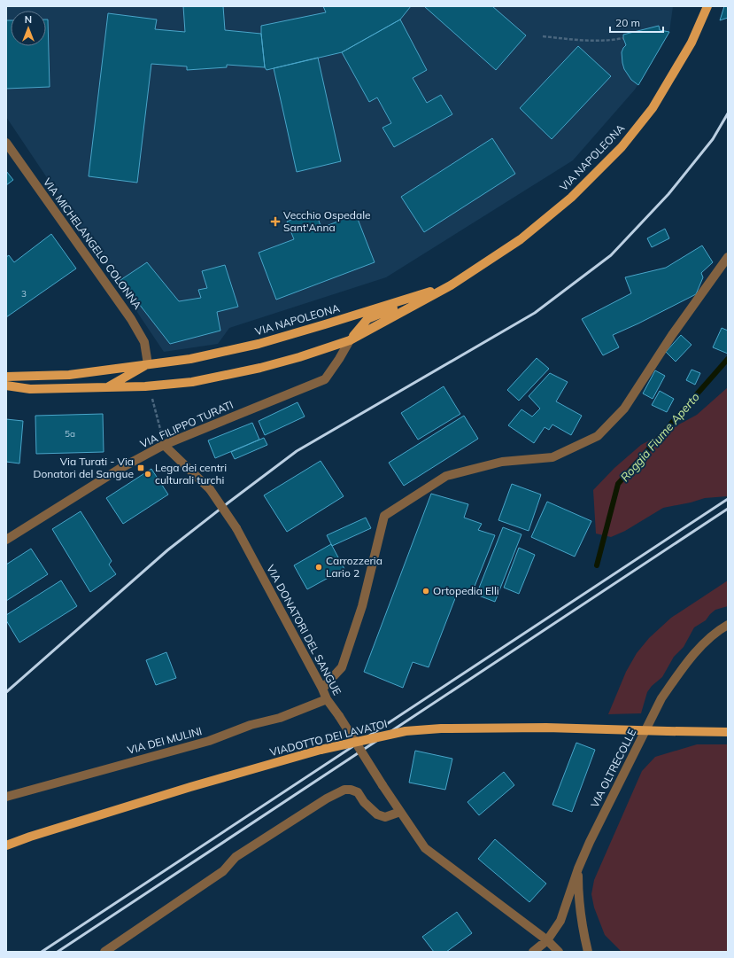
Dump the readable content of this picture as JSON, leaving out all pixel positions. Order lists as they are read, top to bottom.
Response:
{
  "streets": {
    "main road": ["VIA NAPOLEONA", "VIADOTTO DEI LAVATOI"],
    "street": [
      "VIA MICHELANGELO COLONNA",
      "VIA FILIPPO TURATI",
      "VIA DONATORI DEL SANGUE",
      "VIA DEI MULINI",
      "VIA OLTRECOLLE"
    ]
  },
  "crossings": [
    ["VIA NAPOLEONA", "VIA MICHELANGELO COLONNA"],
    ["VIA NAPOLEONA", "VIA FILIPPO TURATI"],
    ["VIA FILIPPO TURATI", "VIA DONATORI DEL SANGUE"],
    ["VIA DONATORI DEL SANGUE", "VIA DEI MULINI"],
    ["VIA DONATORI DEL SANGUE", "VIA OLTRECOLLE"]
  ],
  "water": ["Roggia Fiume Aperto"],
  "places": {
    "health": ["Vecchio Ospedale Sant'Anna"],
    "transit": ["Via Turati - Via Donatori del Sangue"],
    "other": ["Lega dei centri culturali turchi", "Carrozzeria Lario 2", "Ortopedia Elli"]
  },
  "house_numbers": ["3", "5a"],
  "scale_bar": "20 m",
  "north": "top"
}
